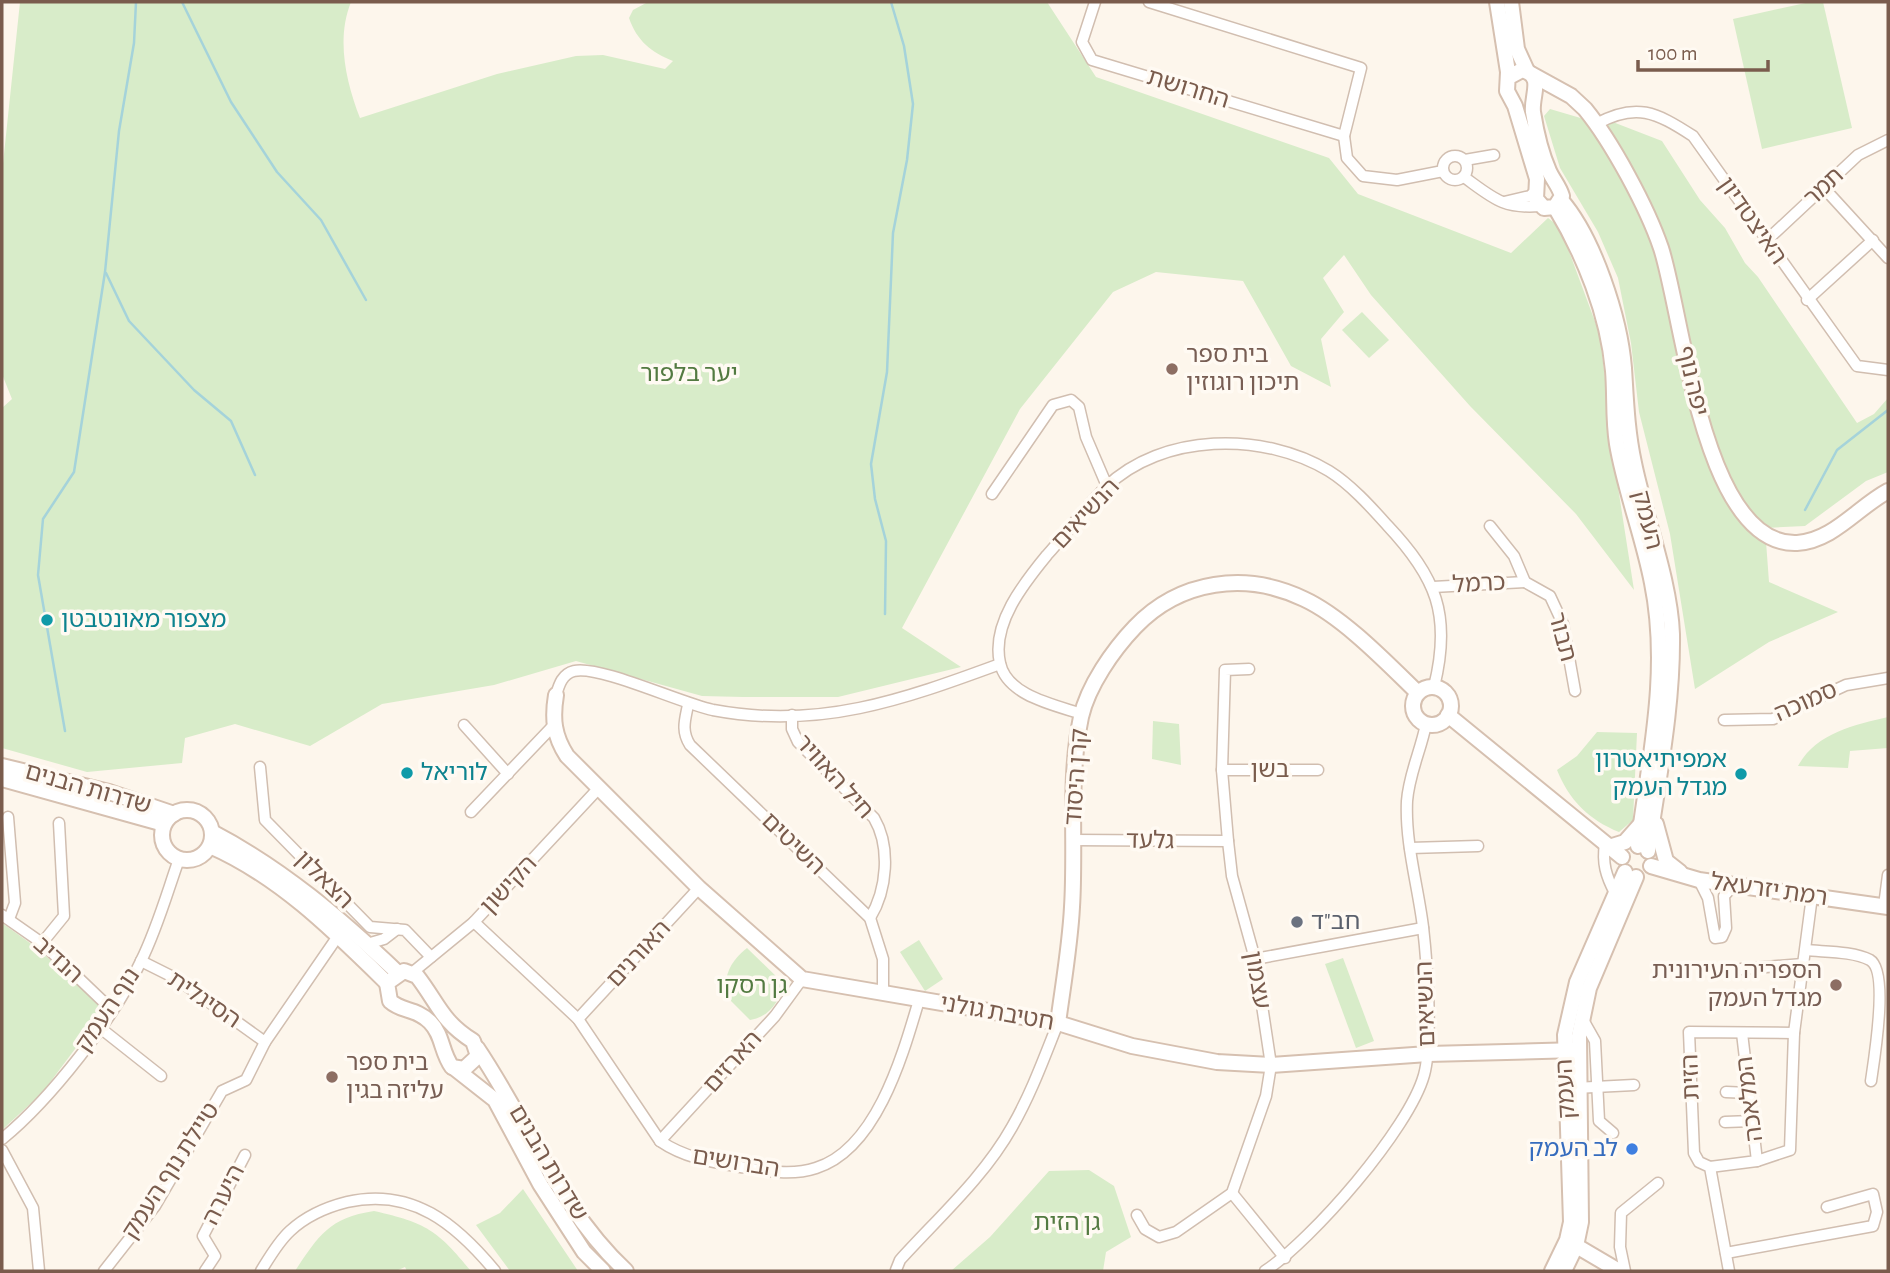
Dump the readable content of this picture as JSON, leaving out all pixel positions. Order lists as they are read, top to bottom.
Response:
{
  "streets": {
    "main road": [
      "יפה נוף",
      "העמק",
      "קרן היסוד",
      "שדרות הבנים",
      "רמת יזרעאל",
      "חטיבת גולני"
    ],
    "street": [
      "החרושת",
      "תמר",
      "האיצטדיון",
      "הנשיאים",
      "כרמל",
      "תבור",
      "סמוכה",
      "בשן",
      "חיל האוויר",
      "גלעד",
      "השיטים",
      "הצאלון",
      "הקישון",
      "האורנים",
      "הנדיב",
      "עצמון",
      "הסיגלית",
      "נוף העמק",
      "הארזים",
      "הזית",
      "המלאכה",
      "הברושים",
      "טיילת נוף העמק",
      "היערה"
    ]
  },
  "crossings": [
    ["תמר", "האיצטדיון"],
    ["האיצטדיון", "יפה נוף"],
    ["יפה נוף", "העמק"],
    ["הנשיאים", "כרמל"],
    ["הנשיאים", "קרן היסוד"],
    ["הנשיאים", "חטיבת גולני"],
    ["העמק", "רמת יזרעאל"],
    ["העמק", "חטיבת גולני"],
    ["כרמל", "תבור"],
    ["בשן", "עצמון"],
    ["חיל האוויר", "השיטים"],
    ["קרן היסוד", "גלעד"],
    ["קרן היסוד", "חטיבת גולני"],
    ["שדרות הבנים", "הקישון"],
    ["שדרות הבנים", "נוף העמק"],
    ["גלעד", "עצמון"],
    ["השיטים", "חטיבת גולני"],
    ["הצאלון", "הקישון"],
    ["הקישון", "הברושים"],
    ["האורנים", "הברושים"],
    ["הנדיב", "נוף העמק"],
    ["עצמון", "חטיבת גולני"],
    ["הסיגלית", "נוף העמק"],
    ["הסיגלית", "טיילת נוף העמק"],
    ["חטיבת גולני", "הארזים"],
    ["חטיבת גולני", "הברושים"],
    ["הארזים", "הברושים"],
    ["הזית", "המלאכה"]
  ],
  "parks": ["יער בלפור", "גן רסקו", "גן הזית"],
  "places": [
    "בית ספר תיכון רוגוזין",
    "מצפור מאונטבטן",
    "לוריאל",
    "אמפיתיאטרון מגדל העמק",
    "חב\"ד",
    "הספריה העירונית מגדל העמק",
    "בית ספר עליזה בגין",
    "לב העמק"
  ],
  "scale_bar": "100 m"
}
